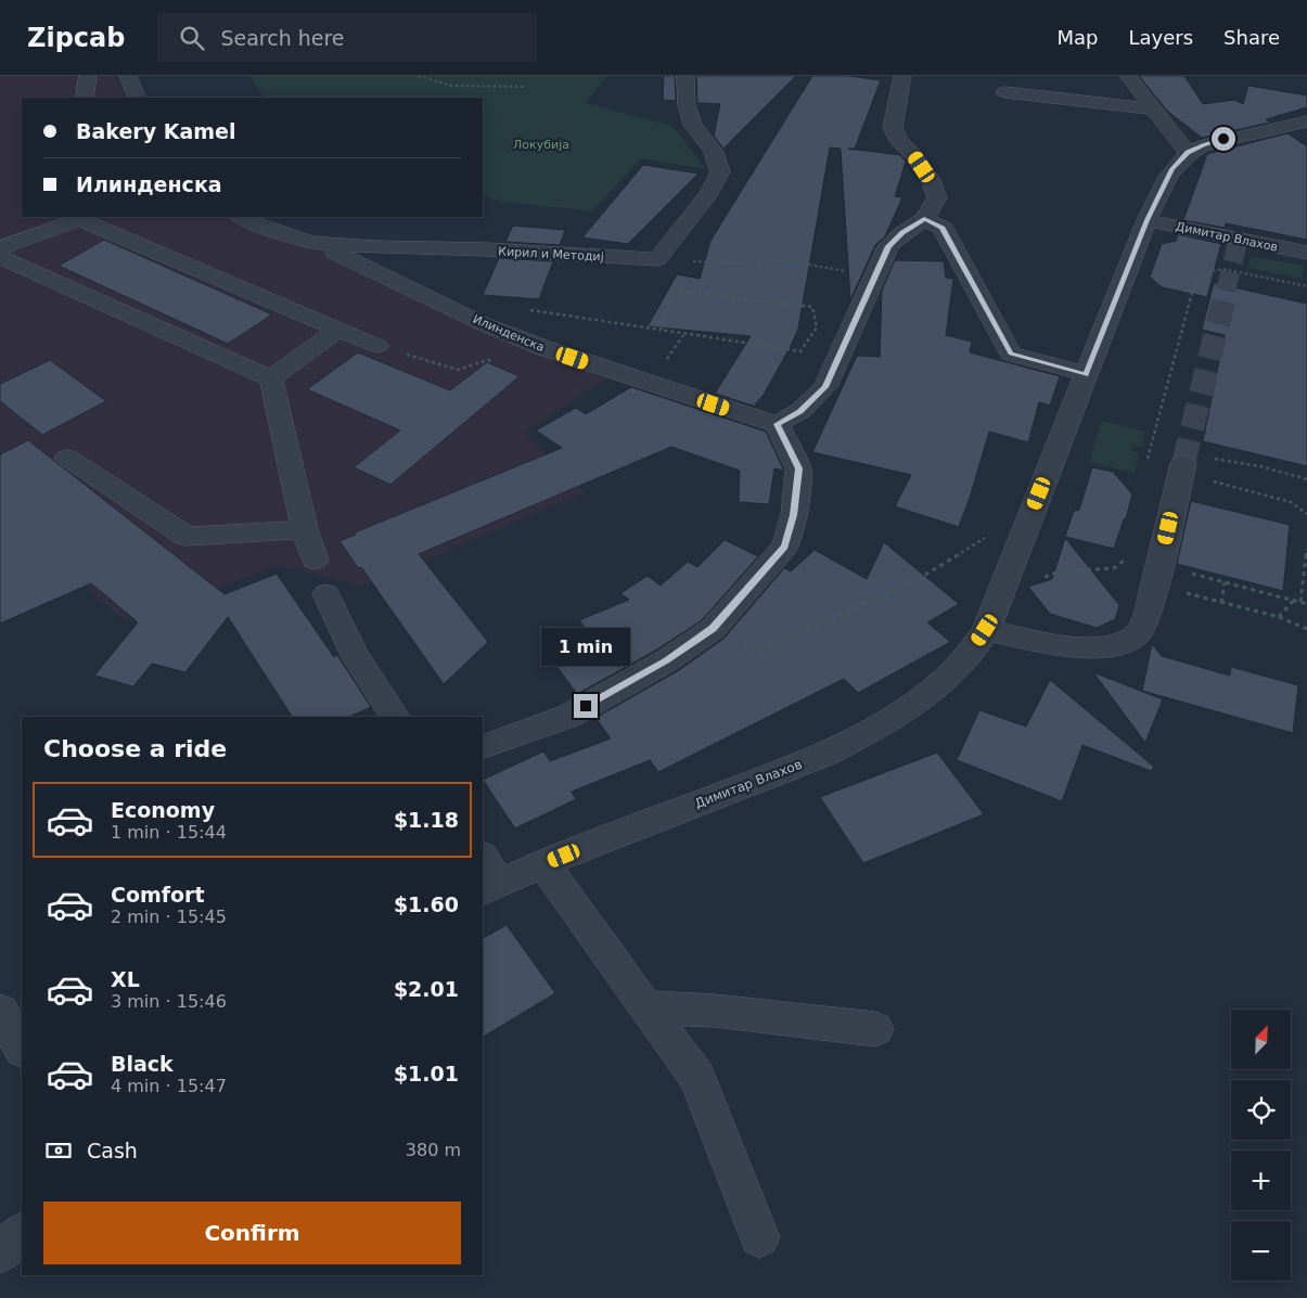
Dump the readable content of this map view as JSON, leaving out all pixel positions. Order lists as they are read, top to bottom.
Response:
{
  "streets": {
    "street": ["Димитар Влахов", "Кирил и Методиј", "Илинденска"]
  },
  "crossings": [
    ["Кирил и Методиј", "Илинденска"]
  ],
  "parks": ["Локубија"],
  "north": "top right",
  "page": {
    "header": "Zipcab",
    "search": "Search here",
    "nav": ["Map", "Layers", "Share"],
    "banner": ["Bakery Kamel", "Илинденска"],
    "bubble": "1 min",
    "heading": "Choose a ride",
    "list": [
      {
        "name": "Economy",
        "note": "1 min · 15:44",
        "value": "$1.18"
      },
      {
        "name": "Comfort",
        "note": "2 min · 15:45",
        "value": "$1.60"
      },
      {
        "name": "XL",
        "note": "3 min · 15:46",
        "value": "$2.01"
      },
      {
        "name": "Black",
        "note": "4 min · 15:47",
        "value": "$1.01"
      }
    ],
    "map_buttons": ["+", "−"],
    "pay": ["Cash", "380 m"],
    "buttons": "Confirm"
  }
}
